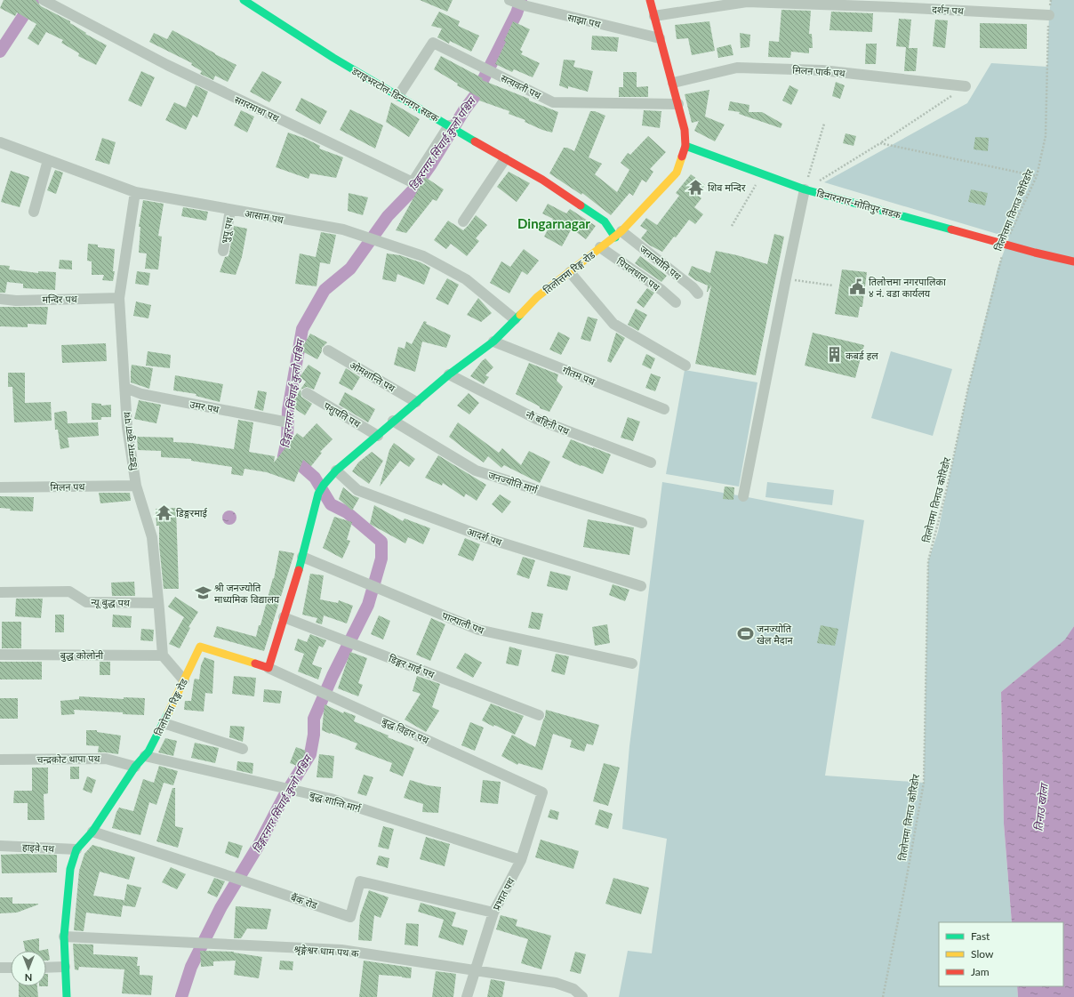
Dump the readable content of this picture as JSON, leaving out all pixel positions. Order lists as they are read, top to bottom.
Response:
{
  "streets": {
    "street": [
      "दर्शन पथ",
      "साझा पथ",
      "मिलन पार्क पथ",
      "सत्यवती पथ",
      "डराइभरटोल-डिन्गनगर सडक",
      "सगरमाथा पथ",
      "डिन्गरनगर-मोतिपुर सडक",
      "आसाम पथ",
      "भुपू पथ",
      "जनज्योति पथ",
      "तिलोत्तमा रिङ्ग रोड",
      "पिपलधारा पथ",
      "मन्दिर पथ",
      "गौतम पथ",
      "ओमशान्ति पथ",
      "उमर पथ",
      "पशुपति पथ",
      "नौ बहिनी पथ",
      "डिङग्गर कुवा पथ",
      "जनज्योति मार्ग",
      "मिलन पथ",
      "आदर्श पथ",
      "न्यू बुद्ध पथ",
      "पाल्पाली पथ",
      "बुद्ध कोलोनी",
      "डिङ्गर माई पथ",
      "बुद्ध विहार पथ",
      "चन्द्रकोट थापा पथ",
      "बुद्ध शान्ति मार्ग",
      "हाइवे पथ",
      "प्रभात पथ",
      "बैंक रोड",
      "श्रृङ्गेश्वर धाम पथ क"
    ],
    "path": ["तिलोत्तमा तिनाउ कोरिडोर"]
  },
  "crossings": [
    ["दर्शन पथ", "तिलोत्तमा तिनाउ कोरिडोर"],
    ["दर्शन पथ", "तिलोत्तमा रिङ्ग रोड"],
    ["साझा पथ", "तिलोत्तमा रिङ्ग रोड"],
    ["मिलन पार्क पथ", "तिलोत्तमा रिङ्ग रोड"],
    ["सत्यवती पथ", "डराइभरटोल-डिन्गनगर सडक"],
    ["सत्यवती पथ", "तिलोत्तमा रिङ्ग रोड"],
    ["डराइभरटोल-डिन्गनगर सडक", "सगरमाथा पथ"],
    ["डराइभरटोल-डिन्गनगर सडक", "जनज्योति पथ"],
    ["डराइभरटोल-डिन्गनगर सडक", "तिलोत्तमा रिङ्ग रोड"],
    ["डिन्गरनगर-मोतिपुर सडक", "तिलोत्तमा तिनाउ कोरिडोर"],
    ["डिन्गरनगर-मोतिपुर सडक", "तिलोत्तमा रिङ्ग रोड"],
    ["आसाम पथ", "भुपू पथ"],
    ["आसाम पथ", "तिलोत्तमा रिङ्ग रोड"],
    ["आसाम पथ", "डिङग्गर कुवा पथ"],
    ["जनज्योति पथ", "तिलोत्तमा रिङ्ग रोड"],
    ["तिलोत्तमा रिङ्ग रोड", "पिपलधारा पथ"],
    ["तिलोत्तमा रिङ्ग रोड", "गौतम पथ"],
    ["तिलोत्तमा रिङ्ग रोड", "ओमशान्ति पथ"],
    ["तिलोत्तमा रिङ्ग रोड", "पशुपति पथ"],
    ["तिलोत्तमा रिङ्ग रोड", "नौ बहिनी पथ"],
    ["तिलोत्तमा रिङ्ग रोड", "जनज्योति मार्ग"],
    ["तिलोत्तमा रिङ्ग रोड", "आदर्श पथ"],
    ["तिलोत्तमा रिङ्ग रोड", "पाल्पाली पथ"],
    ["तिलोत्तमा रिङ्ग रोड", "बुद्ध विहार पथ"],
    ["तिलोत्तमा रिङ्ग रोड", "चन्द्रकोट थापा पथ"],
    ["तिलोत्तमा रिङ्ग रोड", "बुद्ध शान्ति मार्ग"],
    ["तिलोत्तमा रिङ्ग रोड", "हाइवे पथ"],
    ["तिलोत्तमा रिङ्ग रोड", "बैंक रोड"],
    ["तिलोत्तमा रिङ्ग रोड", "श्रृङ्गेश्वर धाम पथ क"],
    ["मन्दिर पथ", "डिङग्गर कुवा पथ"],
    ["उमर पथ", "डिङग्गर कुवा पथ"],
    ["डिङग्गर कुवा पथ", "मिलन पथ"],
    ["डिङग्गर कुवा पथ", "न्यू बुद्ध पथ"],
    ["डिङग्गर कुवा पथ", "बुद्ध कोलोनी"],
    ["बुद्ध विहार पथ", "प्रभात पथ"],
    ["बुद्ध शान्ति मार्ग", "प्रभात पथ"],
    ["प्रभात पथ", "बैंक रोड"],
    ["प्रभात पथ", "श्रृङ्गेश्वर धाम पथ क"]
  ],
  "districts": ["Dingarnagar"],
  "water": ["डिङ्गरनगर सिंचाई कुलो पश्चिम", "तिनाउ खोला"],
  "places": {
    "temple": ["शिव मन्दिर", "डिङ्गरमाई"],
    "public building": ["तिलोत्तमा नगरपालिका ४ नं. वडा कार्यलय"],
    "building": ["कबर्ड हल"],
    "school or university": ["श्री जनज्योति माध्यमिक विद्यालय"],
    "sports": ["जनज्योति खेल मैदान"]
  },
  "legend": ["Fast", "Slow", "Jam"],
  "north": "bottom"
}
